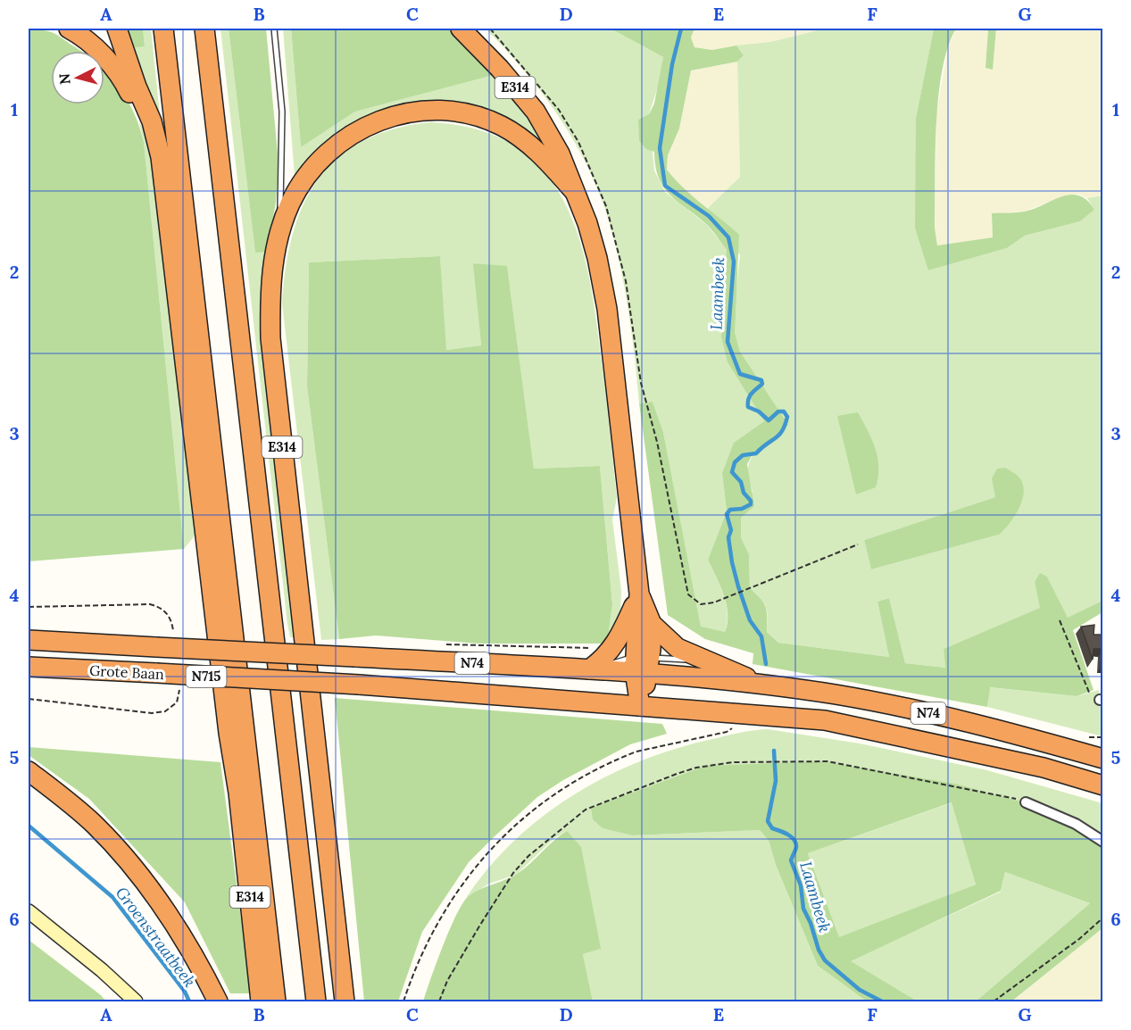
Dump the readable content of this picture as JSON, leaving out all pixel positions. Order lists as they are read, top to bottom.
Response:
{
  "streets": {
    "highway": [
      "E314",
      "N74",
      "Grote Baan",
      "N715"
    ]
  },
  "crossings": [
    ["E314", "N74"],
    ["N74", "Grote Baan"]
  ],
  "water": ["Laambeek", "Groenstraatbeek"],
  "north": "left",
  "grid": {
    "columns": [
      "A",
      "B",
      "C",
      "D",
      "E",
      "F",
      "G"
    ],
    "rows": [
      "1",
      "2",
      "3",
      "4",
      "5",
      "6"
    ]
  }
}
